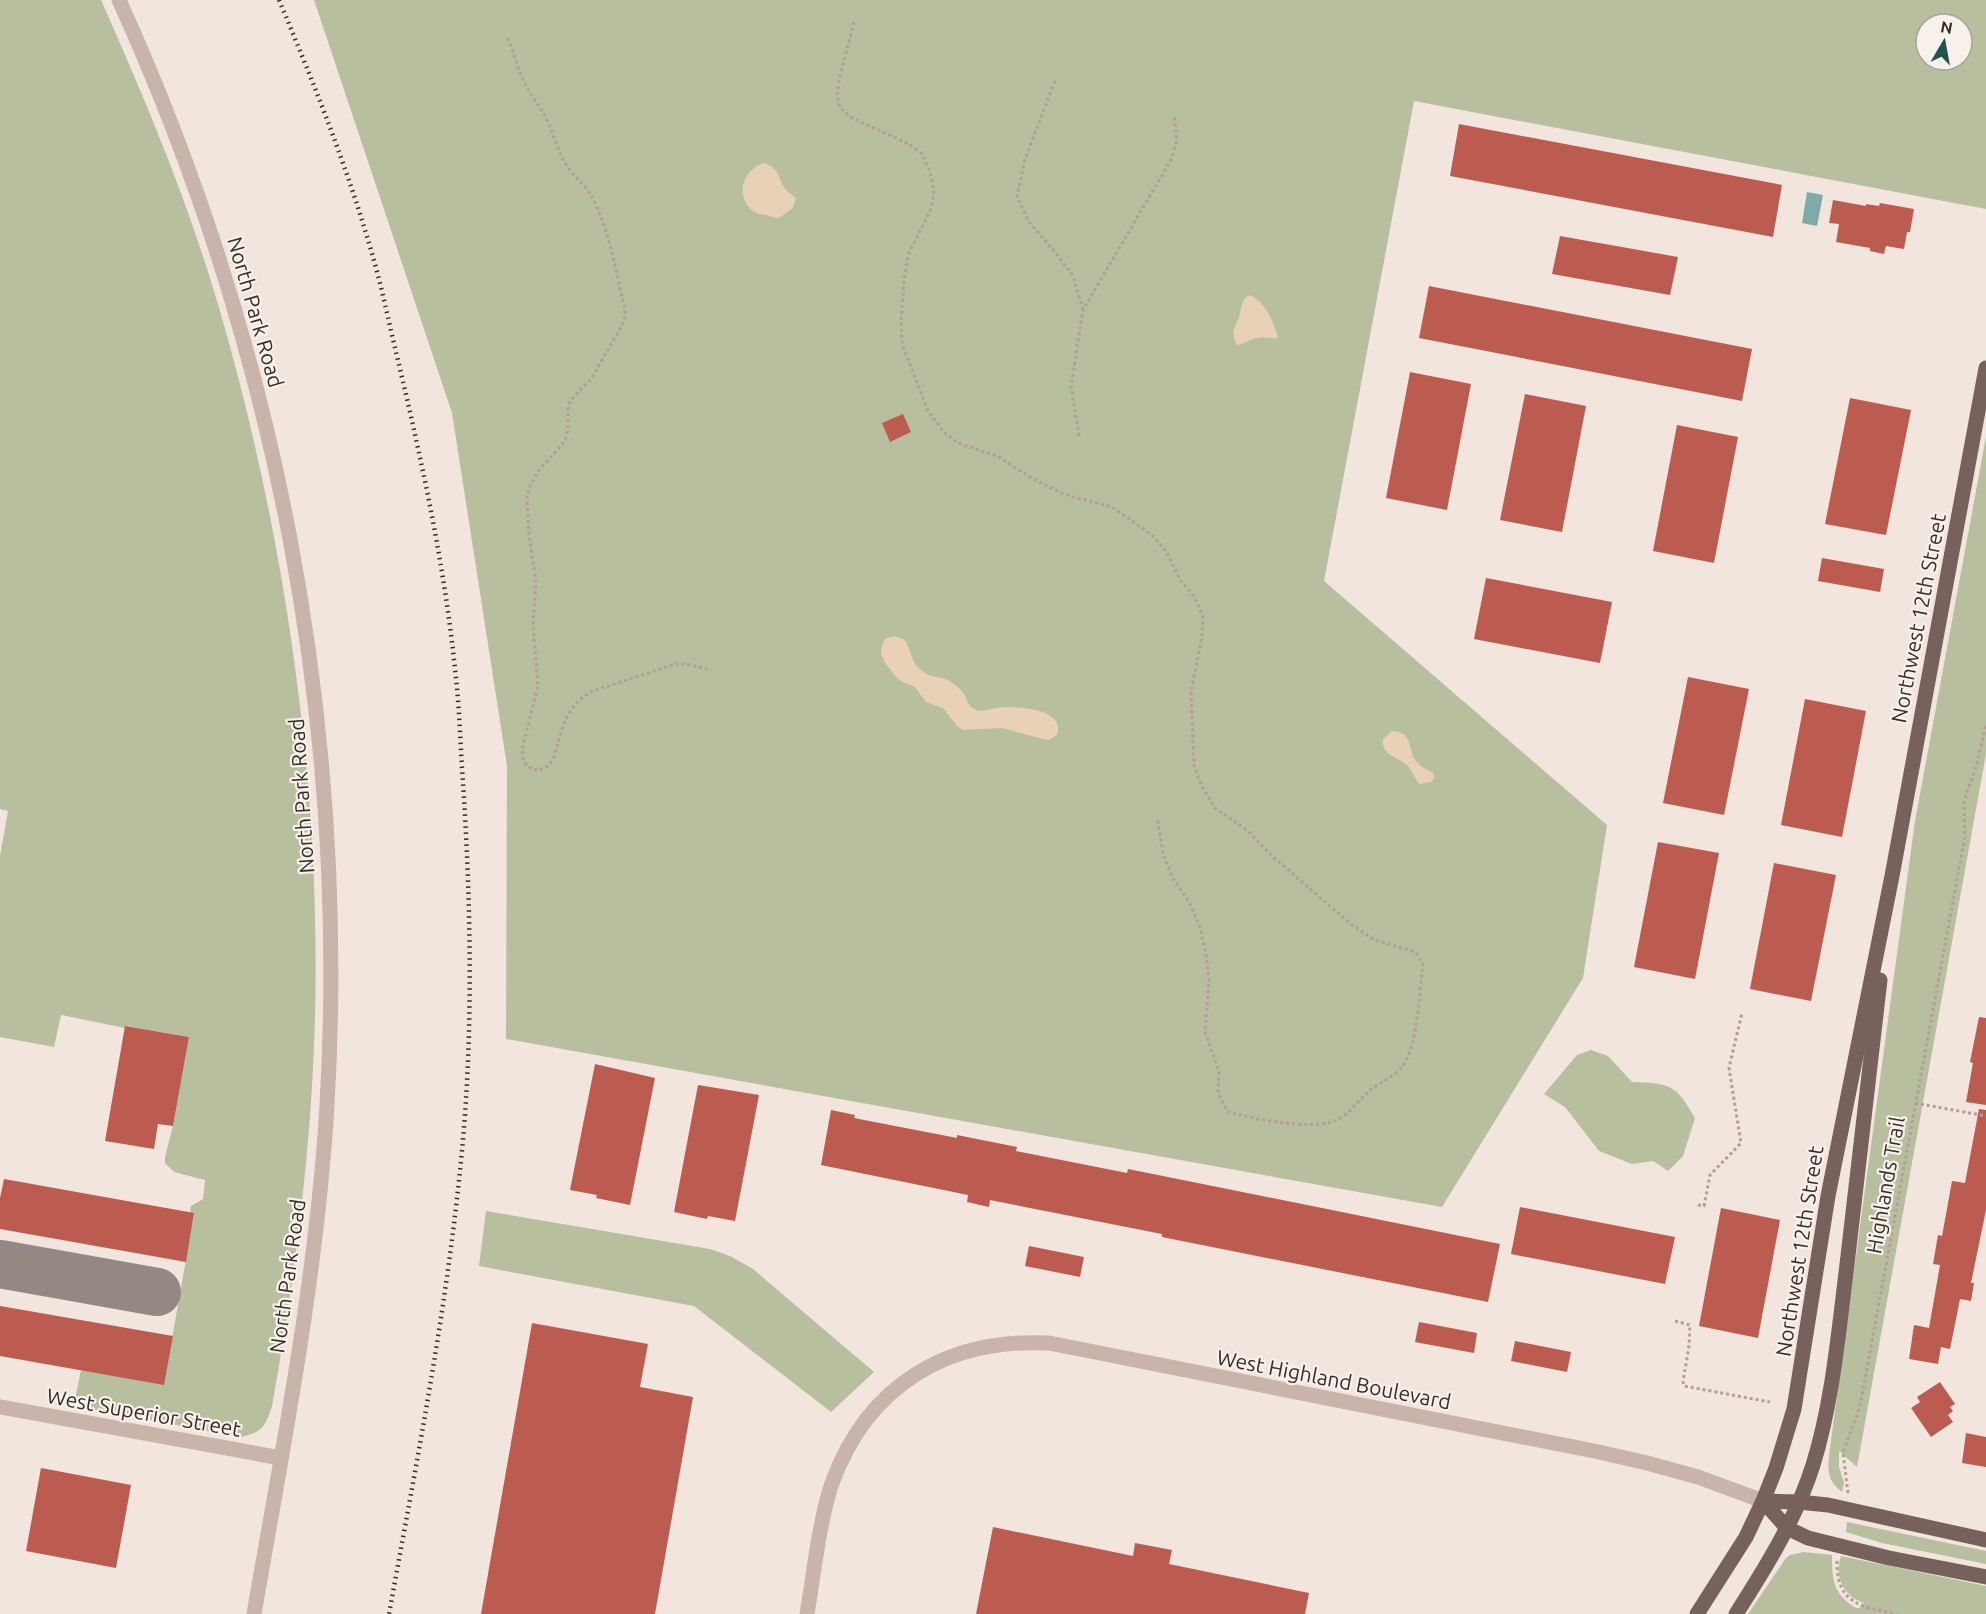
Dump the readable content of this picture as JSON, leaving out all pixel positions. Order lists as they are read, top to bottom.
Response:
{
  "streets": {
    "main road": ["Northwest 12th Street", "West Highland Boulevard"],
    "street": ["North Park Road", "West Superior Street"],
    "path": ["Highlands Trail"]
  },
  "crossings": [
    ["North Park Road", "West Superior Street"],
    ["Northwest 12th Street", "West Highland Boulevard"],
    ["Highlands Trail", "West Highland Boulevard"]
  ],
  "north": "top"
}
